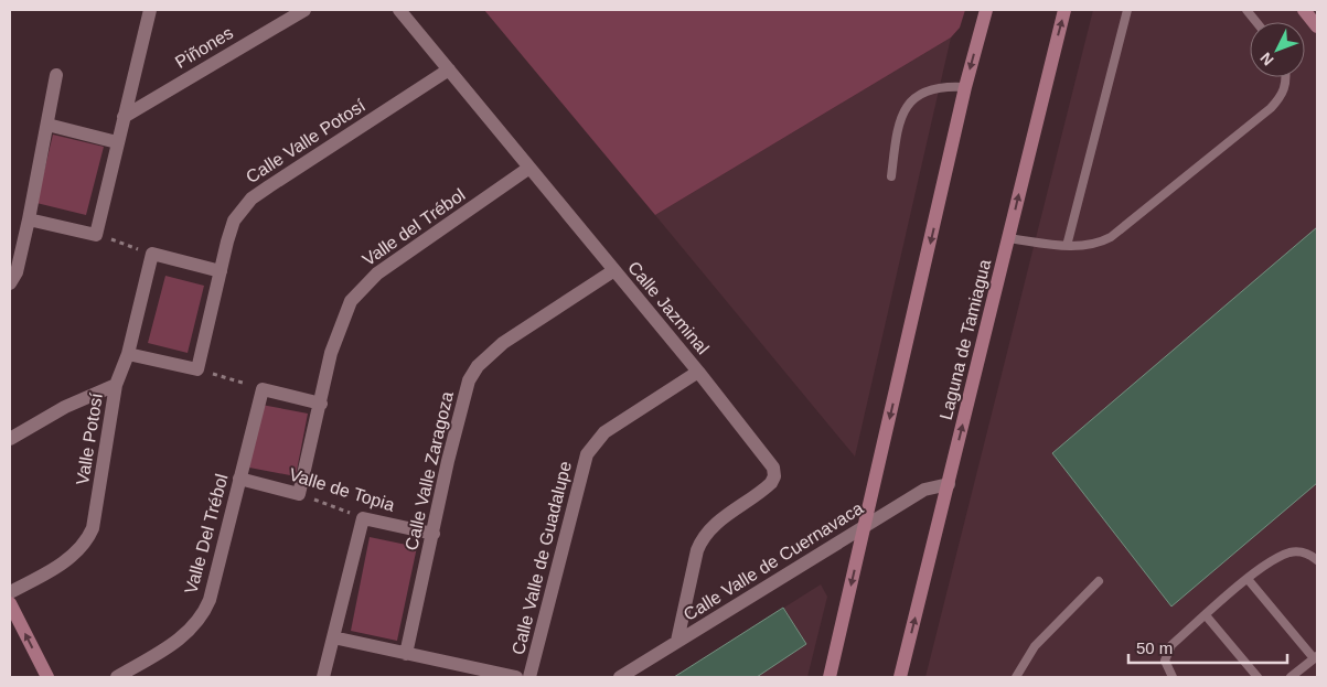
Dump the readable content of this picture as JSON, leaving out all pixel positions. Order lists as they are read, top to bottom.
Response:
{
  "streets": {
    "main road": ["Laguna de Tamiagua"],
    "street": [
      "Piñones",
      "Calle Valle Potosí",
      "Valle del Trébol",
      "Calle Jazminal",
      "Valle Potosí",
      "Calle Valle Zaragoza",
      "Valle de Topia",
      "Valle Del Trébol",
      "Calle Valle de Guadalupe",
      "Calle Valle de Cuernavaca"
    ]
  },
  "crossings": [
    ["Calle Valle Potosí", "Calle Jazminal"],
    ["Valle del Trébol", "Calle Jazminal"],
    ["Valle del Trébol", "Valle de Topia"],
    ["Calle Jazminal", "Calle Valle Zaragoza"],
    ["Calle Jazminal", "Calle Valle de Guadalupe"],
    ["Calle Jazminal", "Calle Valle de Cuernavaca"],
    ["Laguna de Tamiagua", "Calle Valle de Cuernavaca"],
    ["Calle Valle Zaragoza", "Valle de Topia"],
    ["Valle de Topia", "Valle Del Trébol"]
  ],
  "scale_bar": "50 m",
  "north": "bottom left"
}
